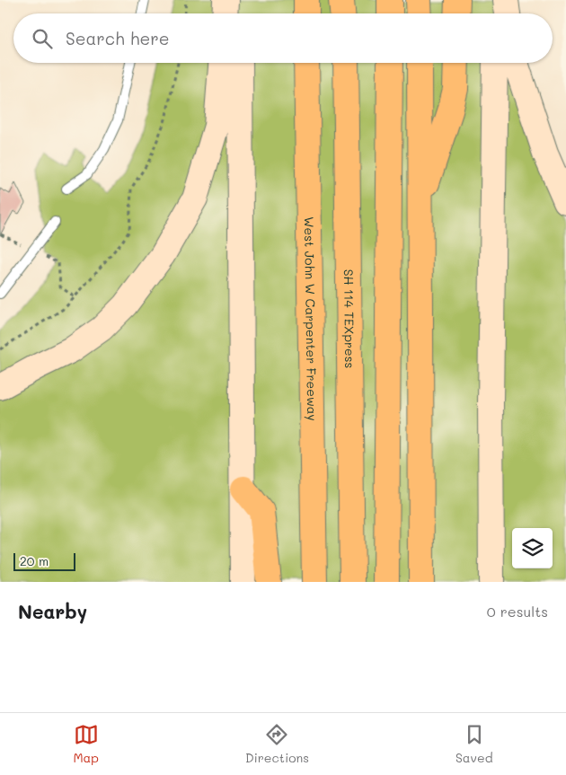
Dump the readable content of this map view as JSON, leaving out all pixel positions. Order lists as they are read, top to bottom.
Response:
{
  "streets": {
    "highway": ["West John W Carpenter Freeway", "SH 114 TEXpress"]
  },
  "scale_bar": "20 m",
  "page": {
    "search": "Search here",
    "scale": "20 m",
    "heading": ["Nearby", "0 results"],
    "nav": ["Map", "Directions", "Saved"]
  }
}
